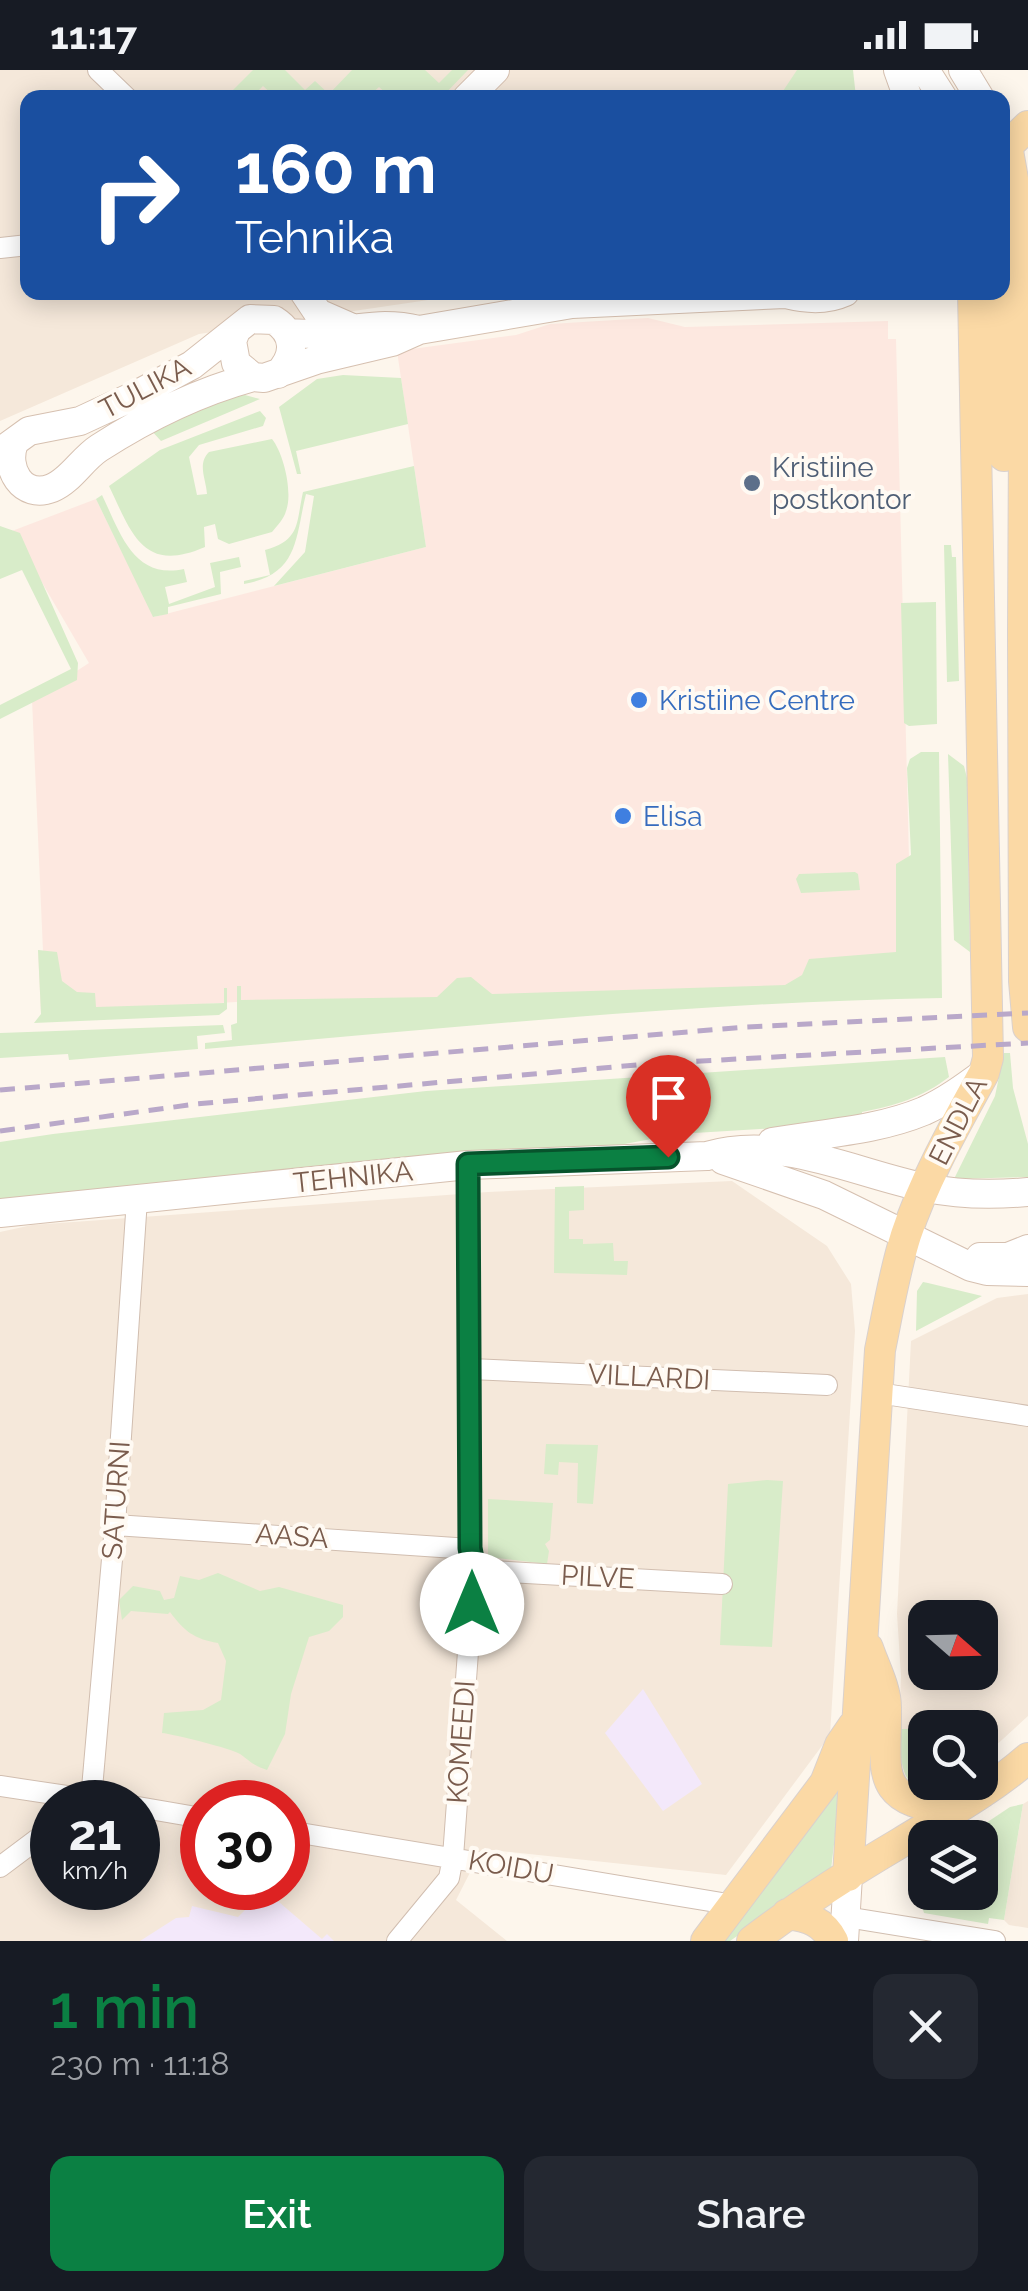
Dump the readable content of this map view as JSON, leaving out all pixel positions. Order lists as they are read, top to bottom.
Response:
{
  "streets": {
    "main road": ["TULIKA", "ENDLA", "TEHNIKA"],
    "street": [
      "VILLARDI",
      "SATURNI",
      "AASA",
      "PILVE",
      "KOMEEDI",
      "KOIDU"
    ]
  },
  "crossings": [
    ["ENDLA", "TEHNIKA"],
    ["TEHNIKA", "SATURNI"],
    ["TEHNIKA", "KOMEEDI"],
    ["VILLARDI", "KOMEEDI"],
    ["SATURNI", "AASA"],
    ["AASA", "KOMEEDI"],
    ["PILVE", "KOMEEDI"],
    ["KOMEEDI", "KOIDU"]
  ],
  "places": ["Kristiine postkontor", "Kristiine Centre", "Elisa"],
  "north": "right",
  "page": {
    "status": "11:17",
    "turn": ["160 m", "Tehnika"],
    "speed": "21 km/h",
    "limit": "30",
    "heading": ["1 min", "230 m · 11:18"],
    "buttons": ["Exit", "Share"]
  }
}
